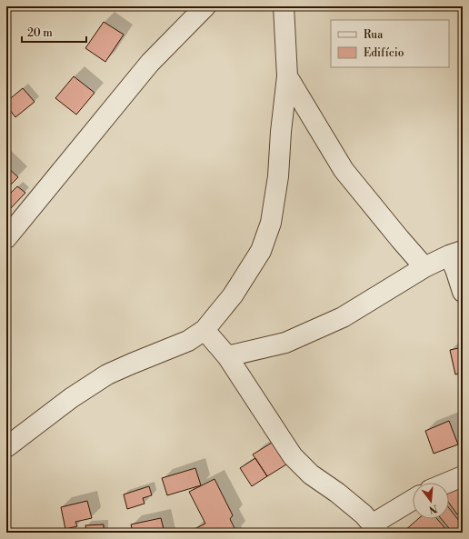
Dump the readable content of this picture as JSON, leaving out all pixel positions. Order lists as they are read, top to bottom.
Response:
{
  "legend": ["Rua", "Edifício"],
  "scale_bar": "20 m",
  "north": "bottom"
}
